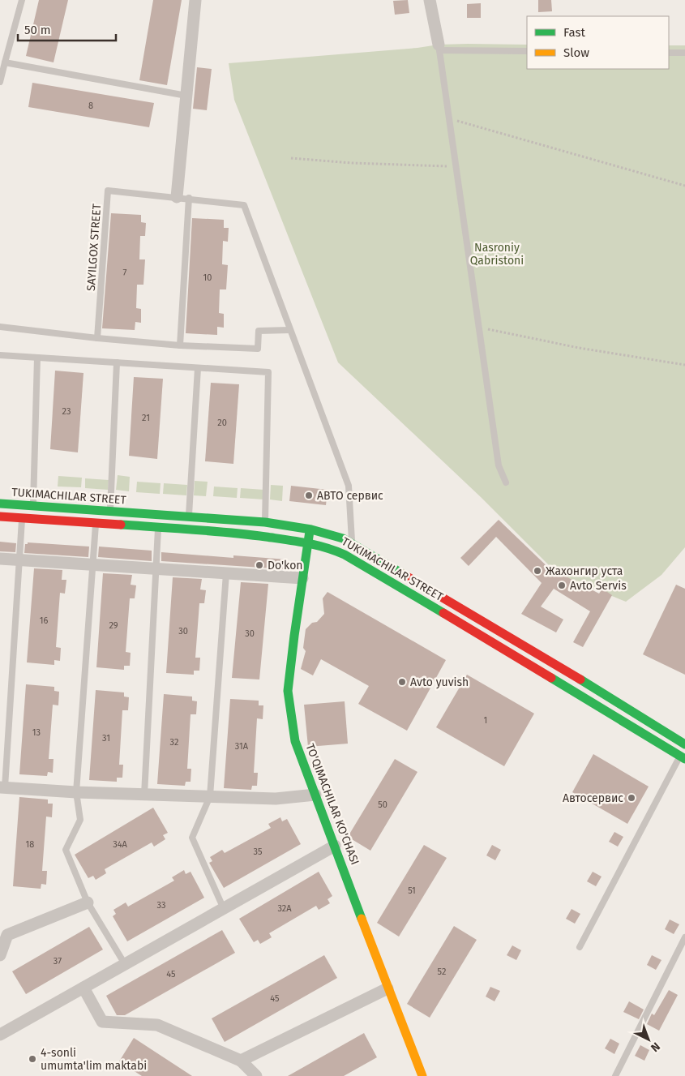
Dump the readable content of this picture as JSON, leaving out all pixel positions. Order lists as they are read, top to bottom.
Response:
{
  "streets": {
    "main road": ["TUKIMACHILAR STREET", "TO'QIMACHILAR KO'CHASI"],
    "lane": ["SAYILGOX STREET"]
  },
  "crossings": [
    ["SAYILGOX STREET", "TUKIMACHILAR STREET"],
    ["TUKIMACHILAR STREET", "TO'QIMACHILAR KO'CHASI"]
  ],
  "parks": ["Nasroniy Qabristoni"],
  "places": [
    "АВТО сервис",
    "Do'kon",
    "Жахонгир уста",
    "Avto Servis",
    "Avto yuvish",
    "Автосервис",
    "4-sonli umumta'lim maktabi"
  ],
  "house_numbers": [
    "8",
    "7",
    "10",
    "23",
    "21",
    "20",
    "16",
    "29",
    "30",
    "30",
    "1",
    "13",
    "31",
    "32",
    "31А",
    "50",
    "18",
    "34А",
    "35",
    "51",
    "33",
    "32А",
    "37",
    "52",
    "45",
    "45"
  ],
  "legend": ["Fast", "Slow"],
  "scale_bar": "50 m",
  "north": "bottom right"
}
